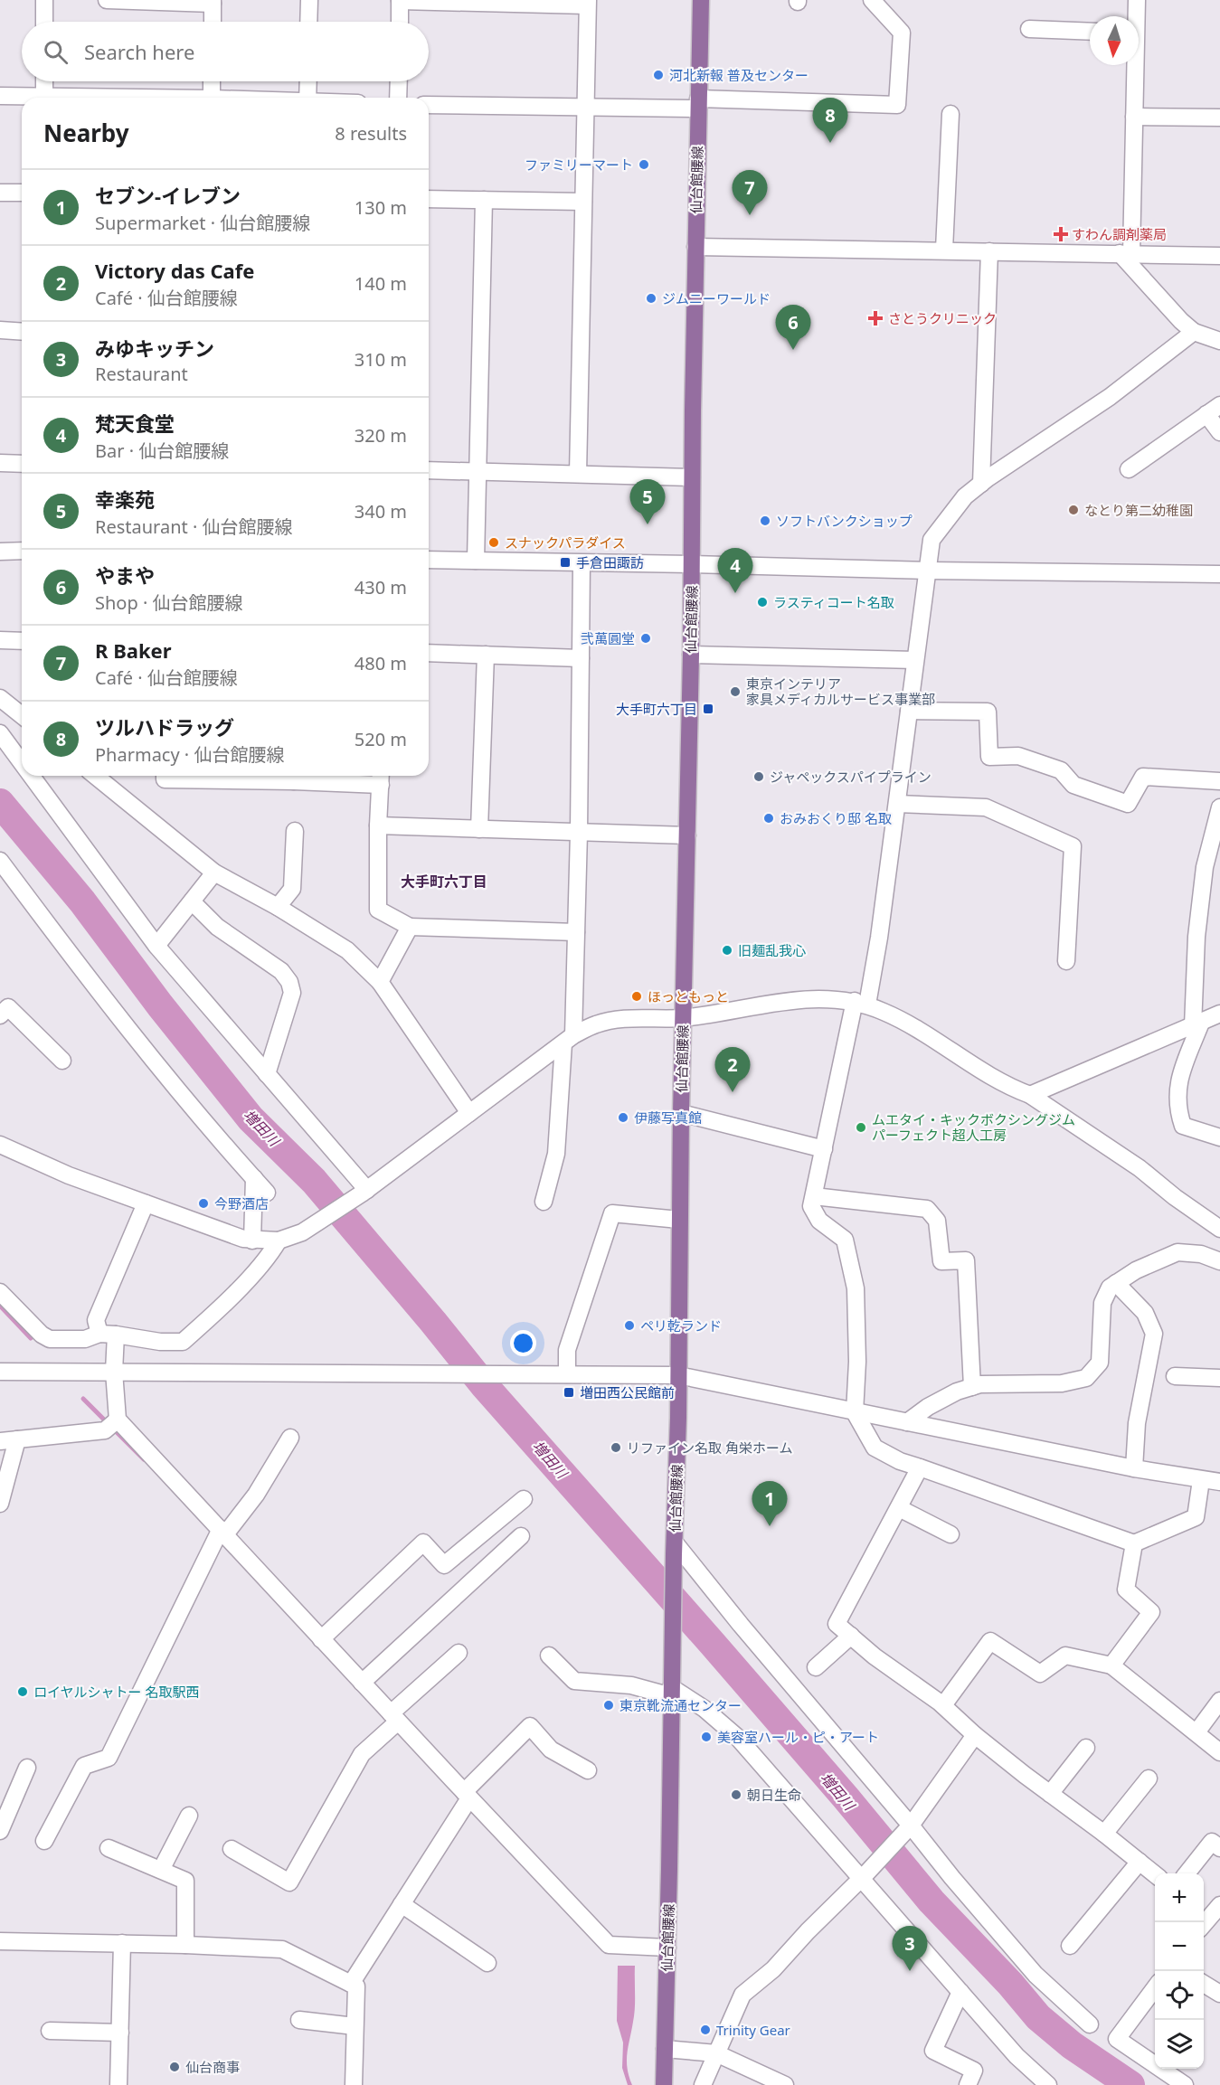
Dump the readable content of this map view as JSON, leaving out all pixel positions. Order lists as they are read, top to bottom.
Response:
{
  "streets": {
    "main road": ["仙台館腰線"]
  },
  "districts": ["大手町六丁目"],
  "water": ["増田川"],
  "places": {
    "other": [
      "河北新報 普及センター",
      "ファミリーマート",
      "ジムニーワールド",
      "なとり第二幼稚園",
      "ソフトバンクショップ",
      "スナックパラダイス",
      "ラスティコート名取",
      "弐萬圓堂",
      "東京インテリア 家具メディカルサービス事業部",
      "ジャペックスパイプライン",
      "おみおくり邸 名取",
      "旧麺乱我心",
      "ほっともっと",
      "伊藤写真館",
      "ムエタイ・キックボクシングジム パーフェクト超人工房",
      "今野酒店",
      "ペリ乾ランド",
      "リファイン名取 角栄ホーム",
      "ロイヤルシャトー 名取駅西",
      "東京靴流通センター",
      "美容室ハール・ピ・アート",
      "朝日生命",
      "Trinity Gear",
      "仙台商事"
    ],
    "health": ["すわん調剤薬局", "さとうクリニック"],
    "transit": ["手倉田諏訪", "大手町六丁目", "増田西公民館前"]
  },
  "north": "bottom",
  "page": {
    "search": "Search here",
    "pins": [
      "8",
      "7",
      "6",
      "5",
      "4",
      "2",
      "1",
      "3"
    ],
    "heading": ["Nearby", "8 results"],
    "list": [
      {
        "mark": "1",
        "name": "セブン-イレブン",
        "note": "Supermarket · 仙台館腰線",
        "value": "130 m"
      },
      {
        "mark": "2",
        "name": "Victory das Cafe",
        "note": "Café · 仙台館腰線",
        "value": "140 m"
      },
      {
        "mark": "3",
        "name": "みゆキッチン",
        "note": "Restaurant",
        "value": "310 m"
      },
      {
        "mark": "4",
        "name": "梵天食堂",
        "note": "Bar · 仙台館腰線",
        "value": "320 m"
      },
      {
        "mark": "5",
        "name": "幸楽苑",
        "note": "Restaurant · 仙台館腰線",
        "value": "340 m"
      },
      {
        "mark": "6",
        "name": "やまや",
        "note": "Shop · 仙台館腰線",
        "value": "430 m"
      },
      {
        "mark": "7",
        "name": "R Baker",
        "note": "Café · 仙台館腰線",
        "value": "480 m"
      },
      {
        "mark": "8",
        "name": "ツルハドラッグ",
        "note": "Pharmacy · 仙台館腰線",
        "value": "520 m"
      }
    ],
    "map_buttons": ["+", "−"]
  }
}
